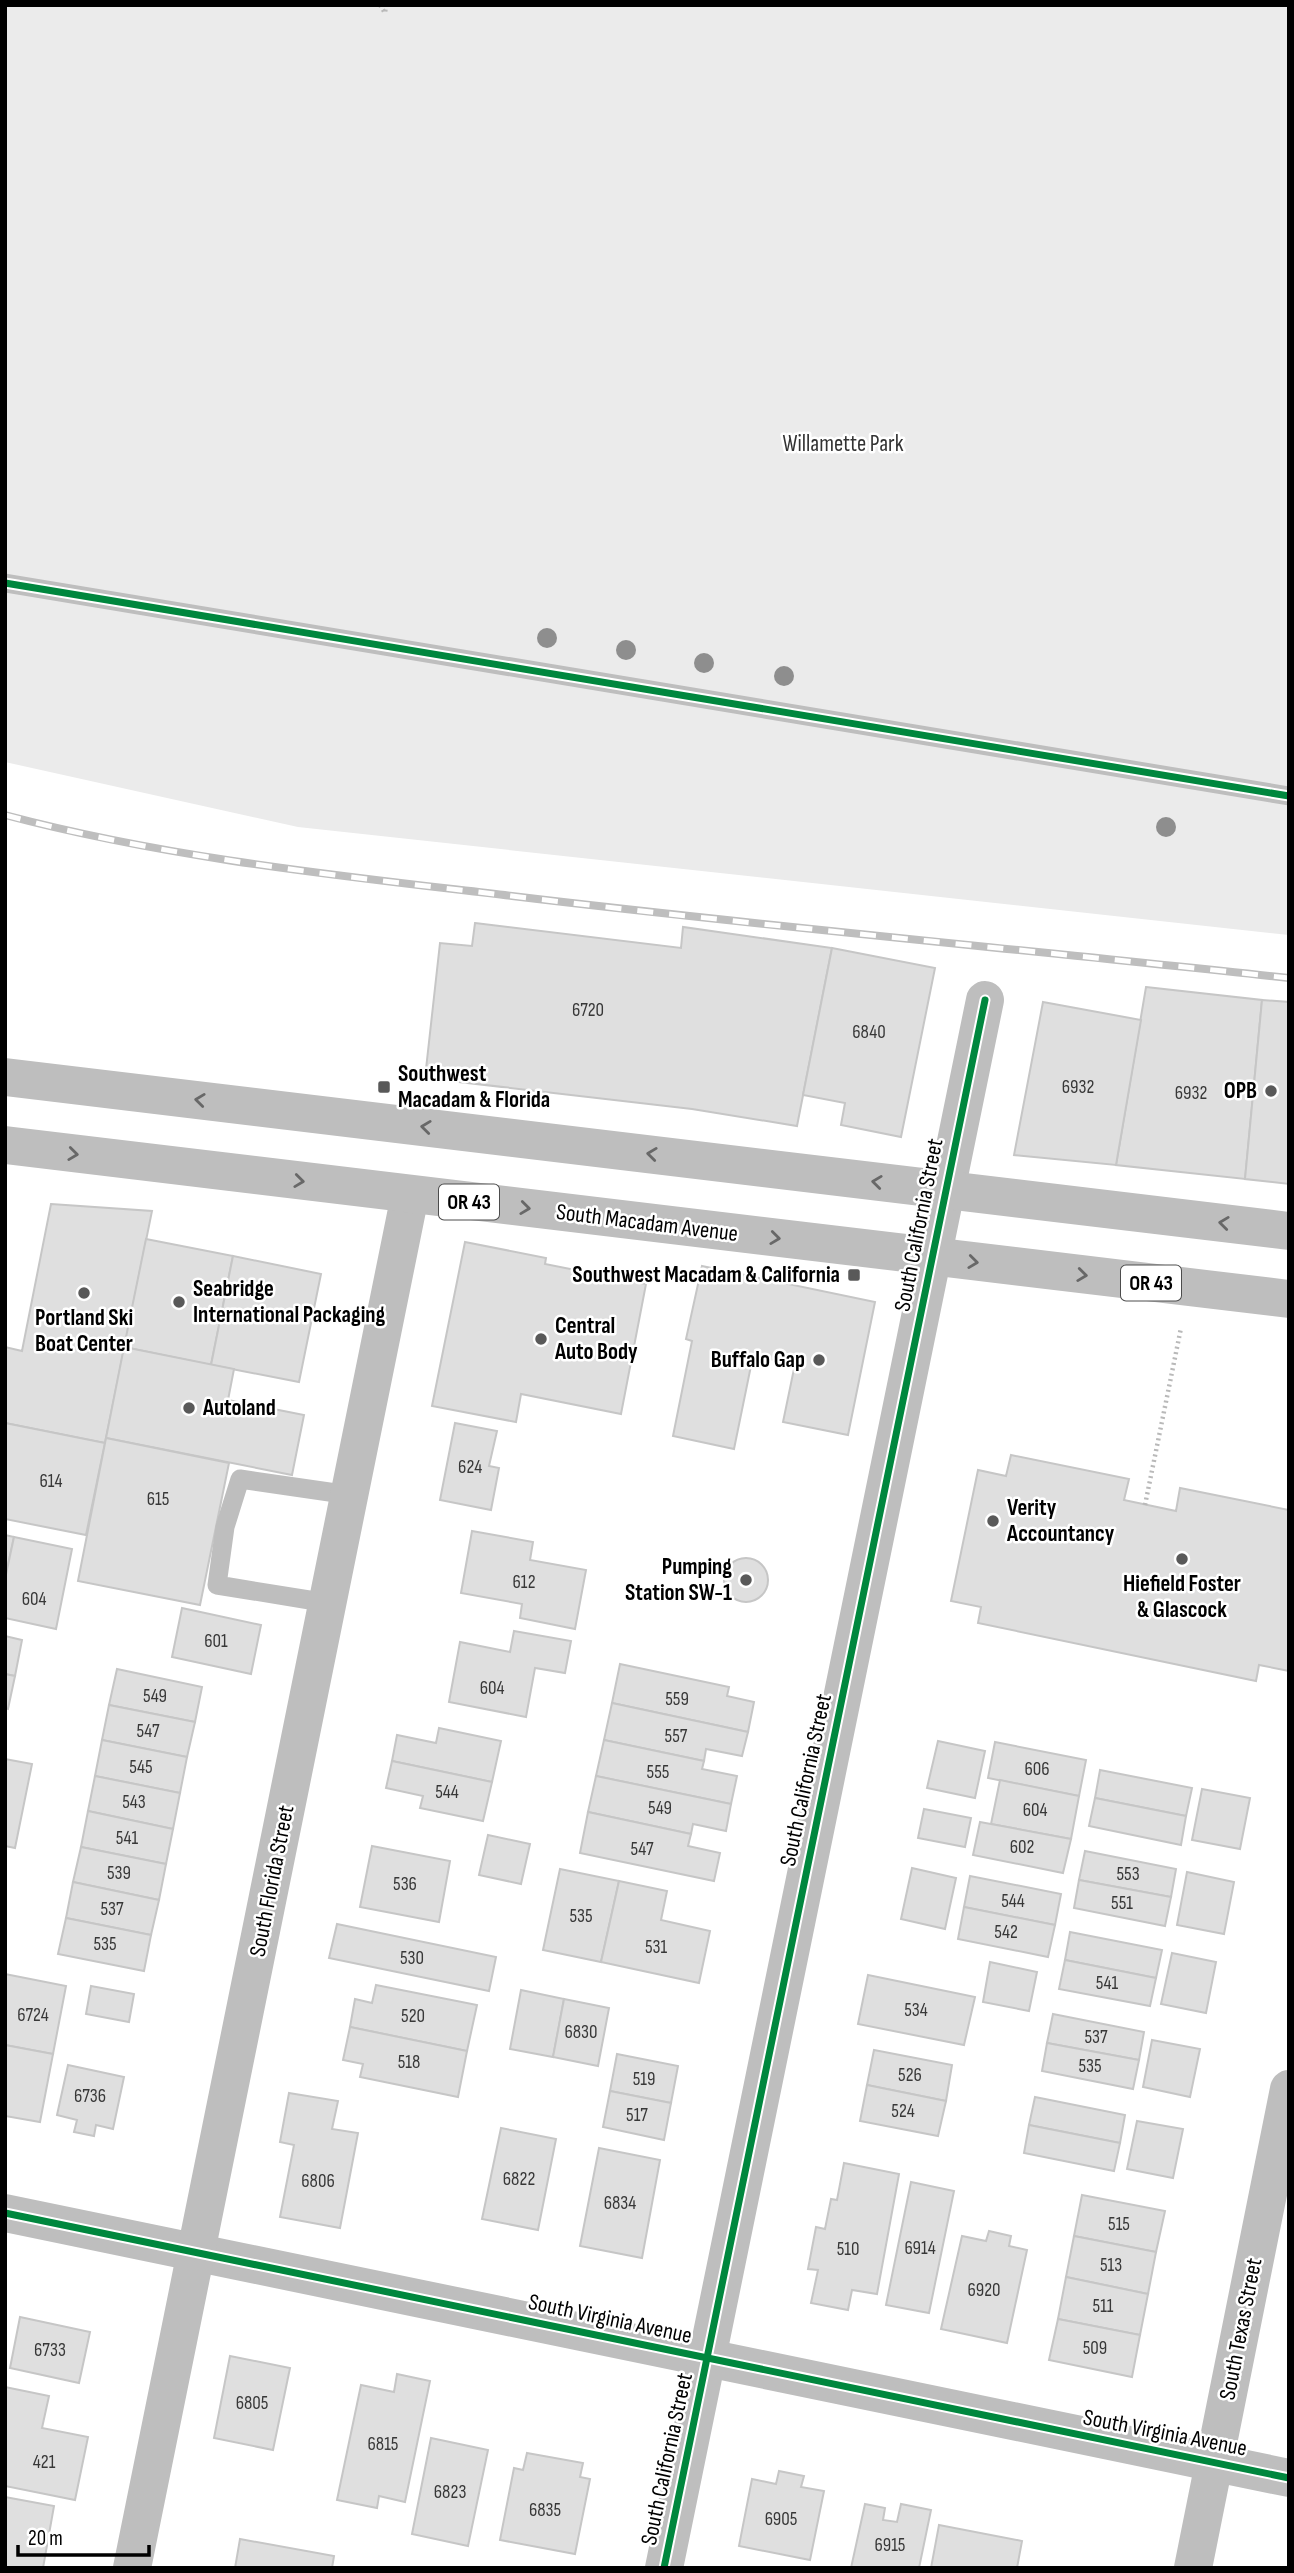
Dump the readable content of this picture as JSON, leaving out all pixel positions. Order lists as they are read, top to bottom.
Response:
{
  "streets": {
    "street": [
      "OR 43",
      "South Macadam Avenue",
      "South California Street",
      "South Florida Street",
      "South Virginia Avenue",
      "South Texas Street"
    ]
  },
  "crossings": [
    ["South Macadam Avenue", "South California Street"],
    ["South Macadam Avenue", "South Florida Street"],
    ["South California Street", "South Virginia Avenue"],
    ["South Florida Street", "South Virginia Avenue"],
    ["South Virginia Avenue", "South Texas Street"]
  ],
  "parks": ["Willamette Park"],
  "places": {
    "transit": ["Southwest Macadam & Florida", "Southwest Macadam & California"],
    "other": [
      "OPB",
      "Portland Ski Boat Center",
      "Seabridge International Packaging",
      "Central Auto Body",
      "Buffalo Gap",
      "Autoland",
      "Verity Accountancy",
      "Hiefield Foster & Glascock",
      "Pumping Station SW-1"
    ]
  },
  "house_numbers": [
    "6720",
    "6840",
    "6932",
    "6932",
    "624",
    "614",
    "615",
    "612",
    "604",
    "601",
    "604",
    "549",
    "559",
    "547",
    "557",
    "545",
    "606",
    "555",
    "544",
    "543",
    "549",
    "604",
    "541",
    "602",
    "547",
    "539",
    "553",
    "536",
    "544",
    "551",
    "537",
    "535",
    "542",
    "535",
    "531",
    "530",
    "541",
    "534",
    "6724",
    "520",
    "6830",
    "537",
    "518",
    "535",
    "526",
    "519",
    "6736",
    "524",
    "517",
    "6822",
    "6806",
    "6834",
    "515",
    "6914",
    "510",
    "513",
    "6920",
    "511",
    "509",
    "6733",
    "6805",
    "6815",
    "421",
    "6823",
    "6835",
    "6905",
    "6915"
  ],
  "scale_bar": "20 m"
}
